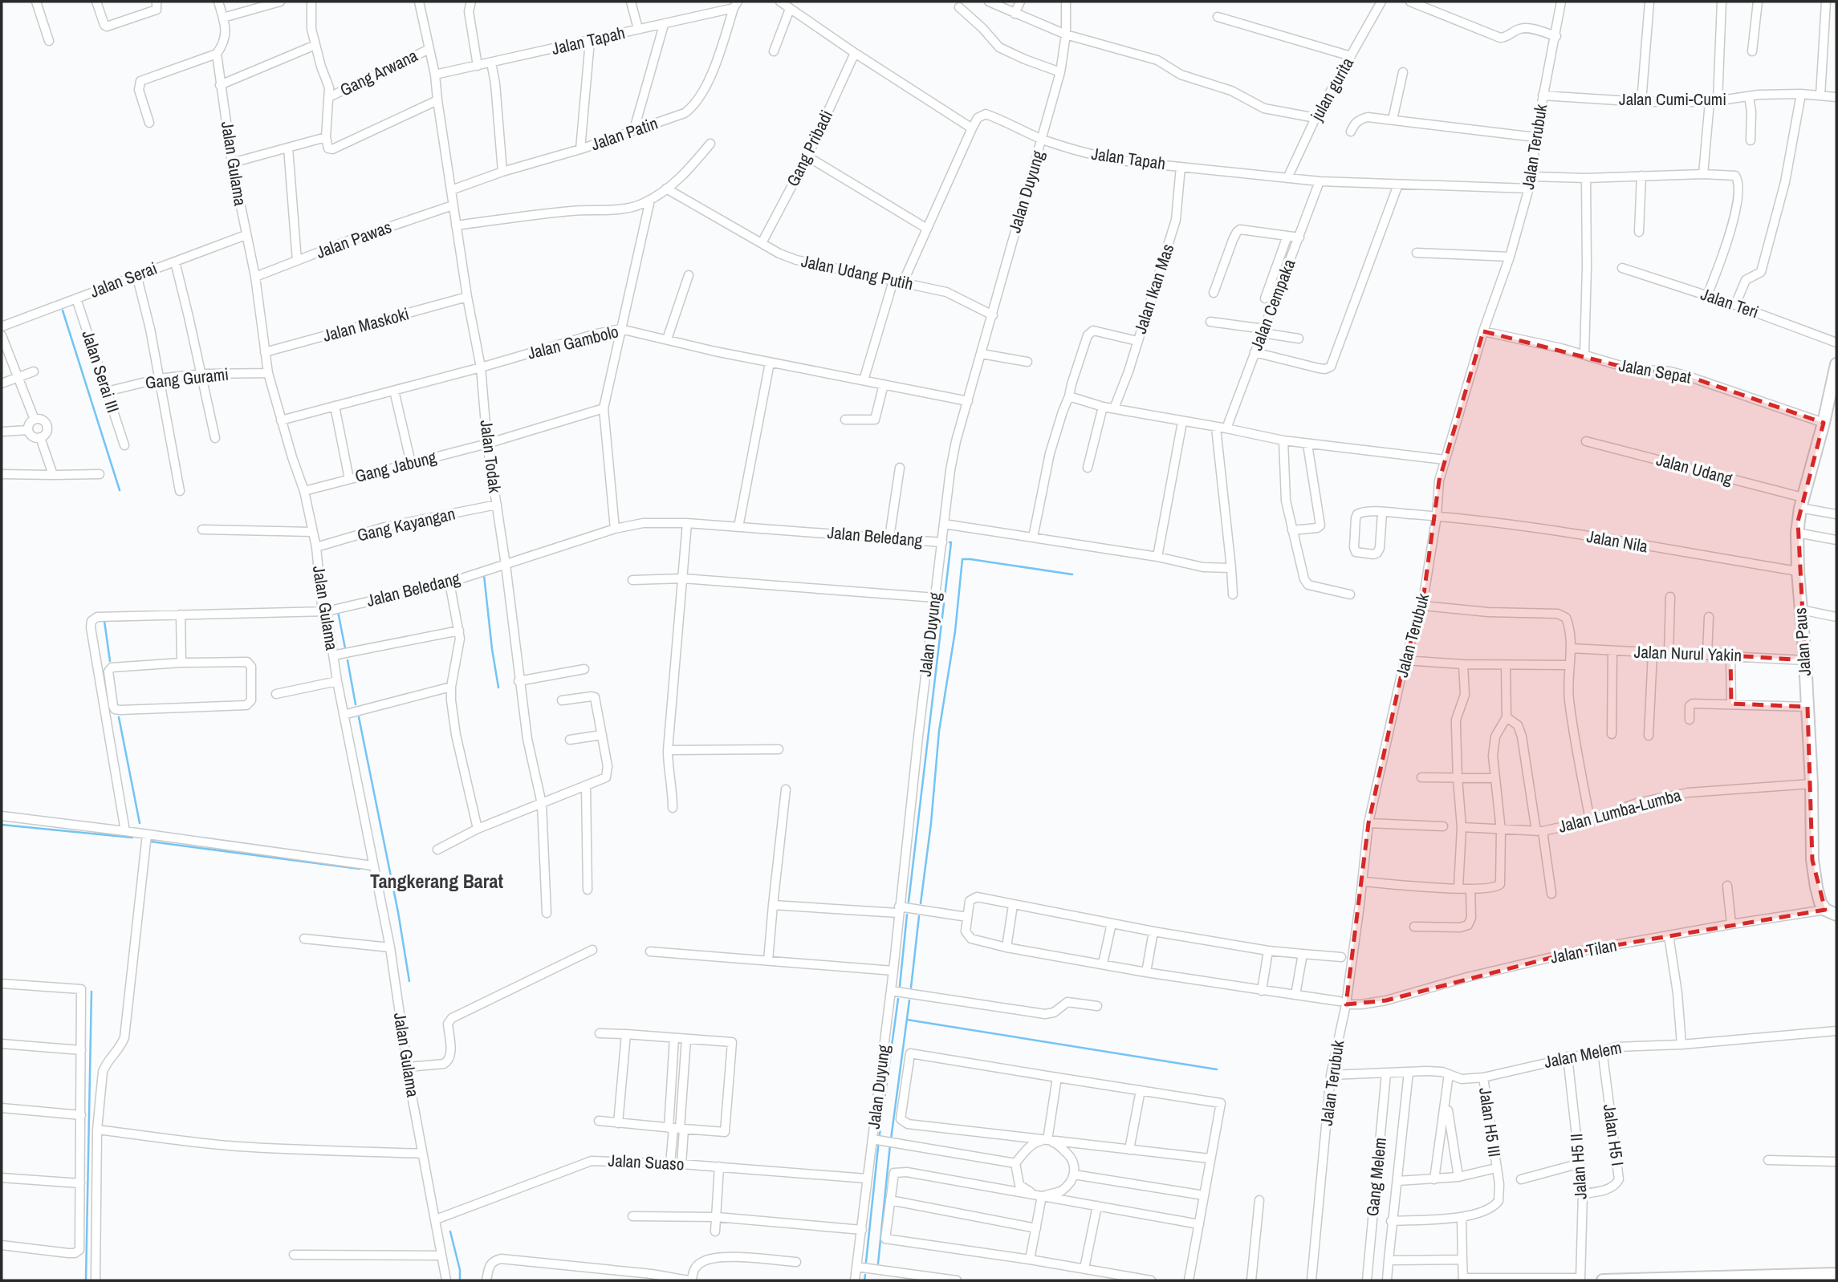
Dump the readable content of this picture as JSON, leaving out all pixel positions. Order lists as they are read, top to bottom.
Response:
{
  "streets": {
    "main road": ["Jalan Paus"],
    "street": [
      "Jalan Tapah",
      "Gang Arwana",
      "julan gurita",
      "Jalan Cumi-Cumi",
      "Jalan Patin",
      "Jalan Terubuk",
      "Gang Pribadi",
      "Jalan Gulama",
      "Jalan Duyung",
      "Jalan Pawas",
      "Jalan Udang Putih",
      "Jalan Serai",
      "Jalan Ikan Mas",
      "Jalan Teri",
      "Jalan Cempaka",
      "Jalan Maskoki",
      "Jalan Gambolo",
      "Jalan Serai III",
      "Jalan Sepat",
      "Gang Gurami",
      "Jalan Todak",
      "Gang Jabung",
      "Jalan Udang",
      "Gang Kayangan",
      "Jalan Beledang",
      "Jalan Nila",
      "Jalan Nurul Yakin",
      "Jalan Lumba-Lumba",
      "Jalan Tilan",
      "Jalan Melem",
      "Jalan H5 III",
      "Jalan H5 I",
      "Jalan Suaso",
      "Jalan H5 II",
      "Gang Melem"
    ]
  },
  "crossings": [
    ["Jalan Tapah", "julan gurita"],
    ["Jalan Tapah", "Jalan Patin"],
    ["Jalan Tapah", "Jalan Terubuk"],
    ["Jalan Tapah", "Jalan Duyung"],
    ["Jalan Tapah", "Jalan Ikan Mas"],
    ["Jalan Tapah", "Jalan Cempaka"],
    ["Jalan Tapah", "Jalan Todak"],
    ["Gang Arwana", "Jalan Todak"],
    ["Jalan Cumi-Cumi", "Jalan Terubuk"],
    ["Jalan Patin", "Jalan Todak"],
    ["Jalan Terubuk", "Jalan Sepat"],
    ["Jalan Terubuk", "Jalan Nila"],
    ["Jalan Terubuk", "Jalan Tilan"],
    ["Jalan Terubuk", "Jalan Melem"],
    ["Gang Pribadi", "Jalan Udang Putih"],
    ["Jalan Gulama", "Jalan Pawas"],
    ["Jalan Gulama", "Jalan Serai"],
    ["Jalan Gulama", "Jalan Maskoki"],
    ["Jalan Gulama", "Jalan Gambolo"],
    ["Jalan Gulama", "Gang Gurami"],
    ["Jalan Gulama", "Gang Jabung"],
    ["Jalan Gulama", "Gang Kayangan"],
    ["Jalan Gulama", "Jalan Beledang"],
    ["Jalan Gulama", "Jalan Suaso"],
    ["Jalan Duyung", "Jalan Udang Putih"],
    ["Jalan Duyung", "Jalan Gambolo"],
    ["Jalan Duyung", "Jalan Beledang"],
    ["Jalan Duyung", "Jalan Suaso"],
    ["Jalan Pawas", "Jalan Todak"],
    ["Jalan Serai", "Jalan Serai III"],
    ["Jalan Maskoki", "Jalan Todak"],
    ["Jalan Gambolo", "Jalan Todak"],
    ["Jalan Serai III", "Gang Gurami"],
    ["Jalan Sepat", "Jalan Paus"],
    ["Jalan Todak", "Gang Jabung"],
    ["Jalan Todak", "Gang Kayangan"],
    ["Jalan Todak", "Jalan Beledang"],
    ["Jalan Udang", "Jalan Paus"],
    ["Jalan Nila", "Jalan Paus"],
    ["Jalan Paus", "Jalan Nurul Yakin"],
    ["Jalan Paus", "Jalan Lumba-Lumba"],
    ["Jalan Paus", "Jalan Tilan"],
    ["Jalan Melem", "Jalan H5 III"],
    ["Jalan Melem", "Jalan H5 I"],
    ["Jalan Melem", "Jalan H5 II"],
    ["Jalan Melem", "Gang Melem"],
    ["Jalan H5 I", "Jalan H5 II"]
  ],
  "districts": ["Tangkerang Barat"]
}
